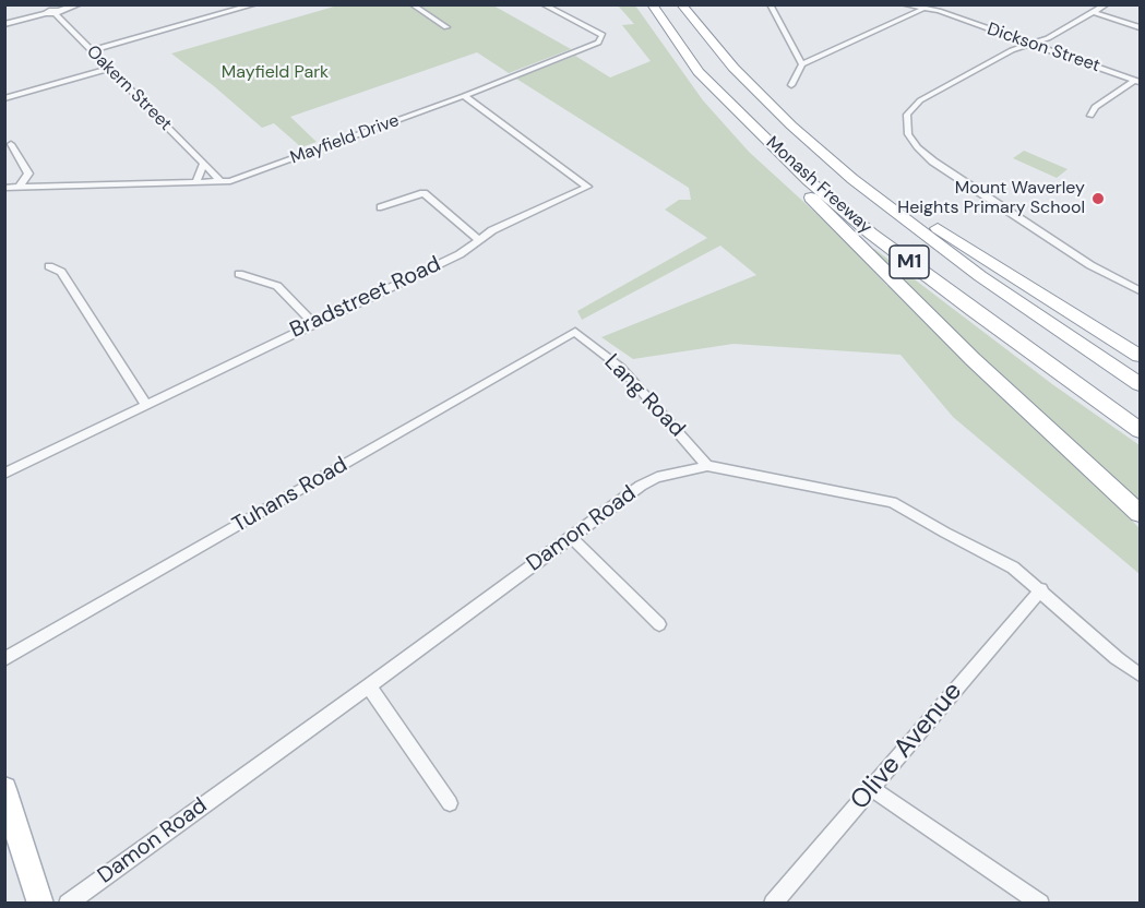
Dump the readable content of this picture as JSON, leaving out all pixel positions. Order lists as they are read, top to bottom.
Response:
{
  "streets": {
    "highway": ["Monash Freeway", "M1"],
    "street": [
      "Dickson Street",
      "Oakern Street",
      "Mayfield Drive",
      "Bradstreet Road",
      "Lang Road",
      "Tuhans Road",
      "Damon Road",
      "Olive Avenue"
    ]
  },
  "crossings": [
    ["Oakern Street", "Mayfield Drive"],
    ["Mayfield Drive", "Bradstreet Road"],
    ["Lang Road", "Tuhans Road"],
    ["Lang Road", "Damon Road"],
    ["Damon Road", "Olive Avenue"]
  ],
  "parks": ["Mayfield Park"],
  "places": ["Mount Waverley Heights Primary School"]
}
